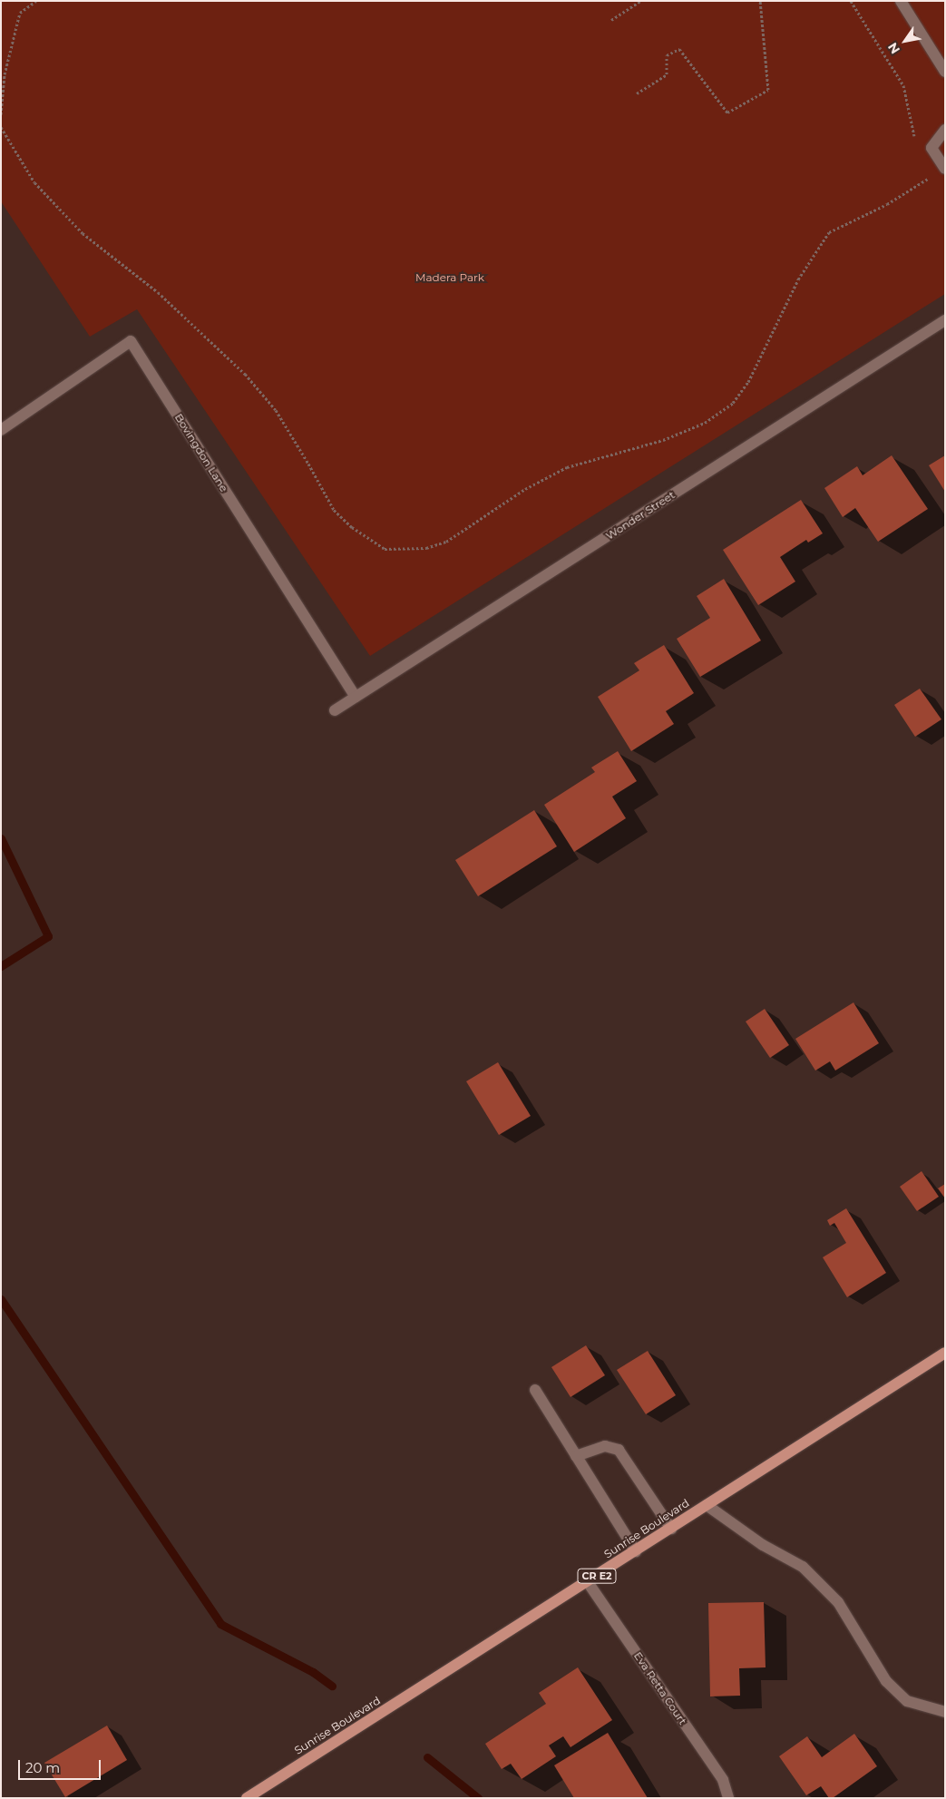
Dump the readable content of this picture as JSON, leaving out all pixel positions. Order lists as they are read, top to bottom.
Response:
{
  "streets": {
    "main road": ["Sunrise Boulevard", "CR E2"],
    "street": ["Bovingdon Lane", "Wonder Street", "Eva Retta Court"]
  },
  "crossings": [
    ["Bovingdon Lane", "Wonder Street"],
    ["Sunrise Boulevard", "Eva Retta Court"]
  ],
  "parks": ["Madera Park"],
  "scale_bar": "20 m",
  "north": "bottom left"
}
